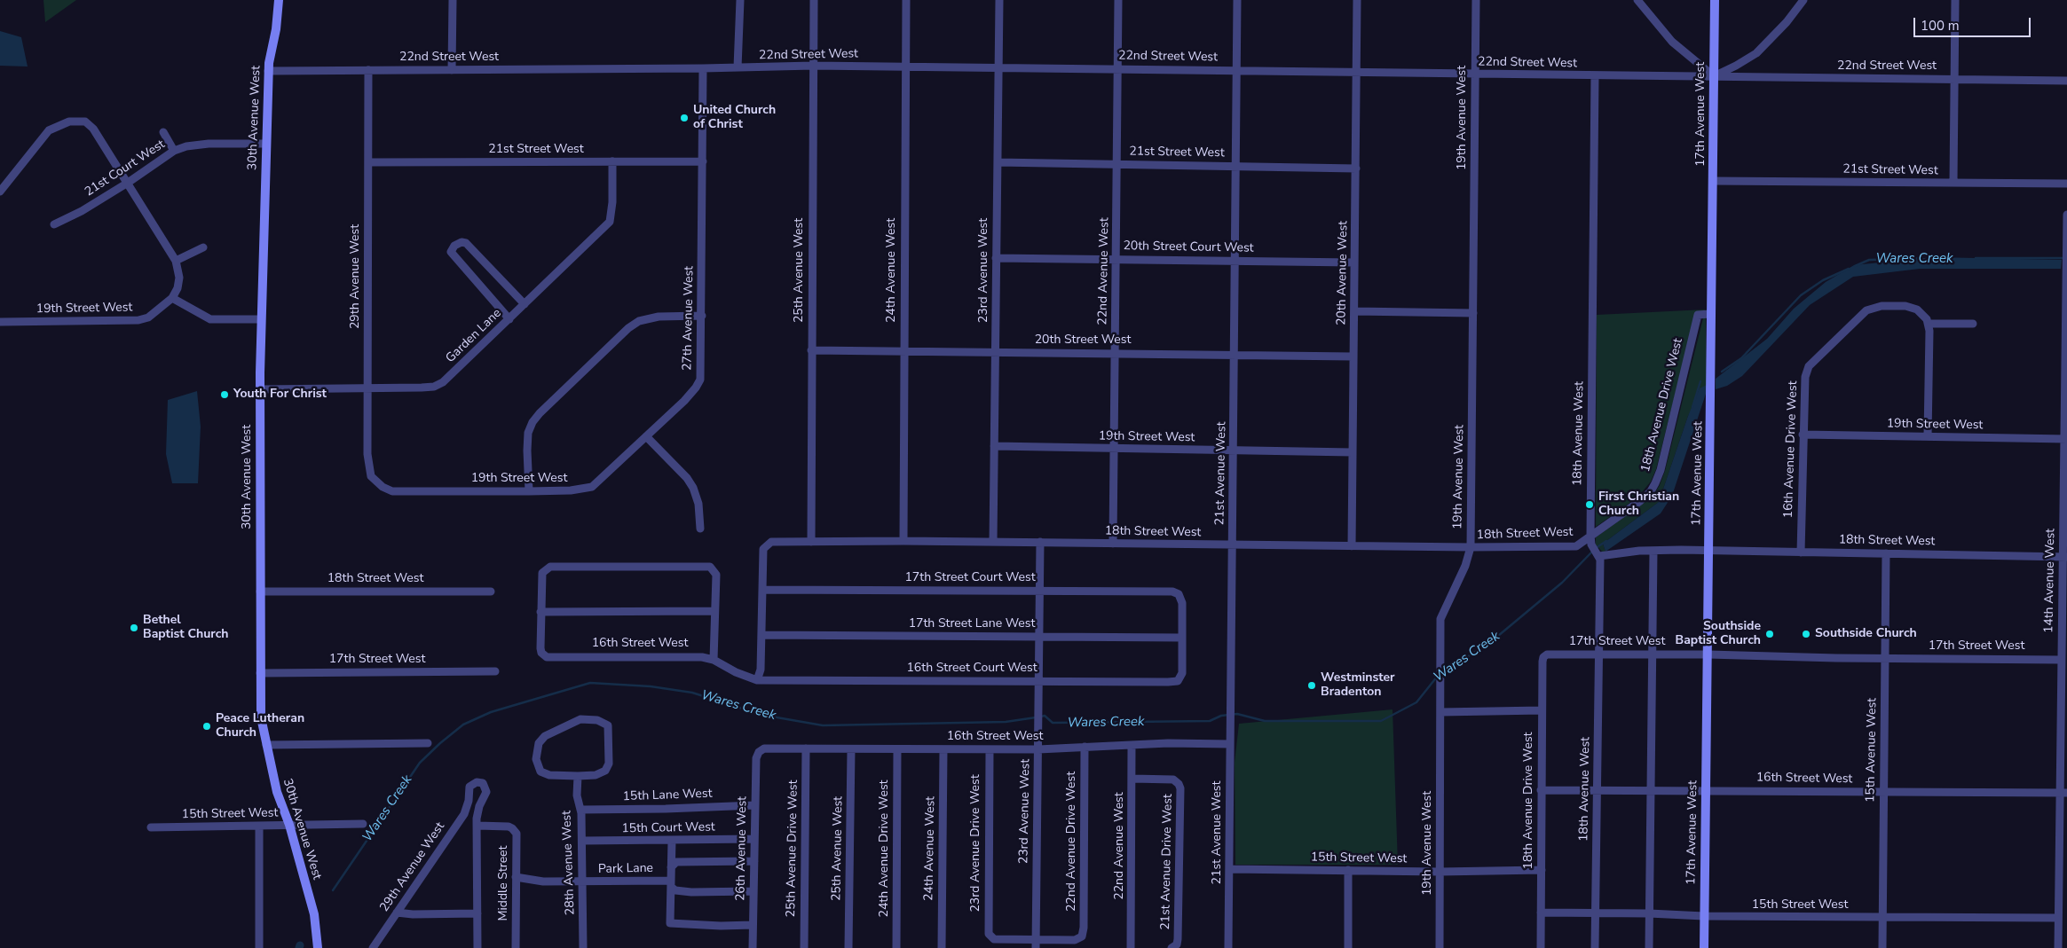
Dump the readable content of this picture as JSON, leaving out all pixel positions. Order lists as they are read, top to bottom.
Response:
{
  "streets": {
    "street": [
      "22nd Street West",
      "17th Avenue West",
      "30th Avenue West",
      "19th Avenue West",
      "21st Street West",
      "21st Court West",
      "20th Street Court West",
      "25th Avenue West",
      "24th Avenue West",
      "23rd Avenue West",
      "22nd Avenue West",
      "20th Avenue West",
      "29th Avenue West",
      "19th Street West",
      "27th Avenue West",
      "Garden Lane",
      "20th Street West",
      "18th Avenue Drive West",
      "18th Avenue West",
      "16th Avenue Drive West",
      "21st Avenue West",
      "18th Street West",
      "17th Street Court West",
      "14th Avenue West",
      "17th Street Lane West",
      "17th Street West",
      "16th Street West",
      "16th Street Court West",
      "15th Avenue West",
      "15th Lane West",
      "15th Street West",
      "15th Court West",
      "22nd Avenue Drive West",
      "23rd Avenue Drive West",
      "26th Avenue West",
      "25th Avenue Drive West",
      "24th Avenue Drive West",
      "21st Avenue Drive West",
      "28th Avenue West",
      "Park Lane",
      "Middle Street"
    ]
  },
  "crossings": [
    ["22nd Street West", "17th Avenue West"],
    ["22nd Street West", "30th Avenue West"],
    ["22nd Street West", "19th Avenue West"],
    ["22nd Street West", "25th Avenue West"],
    ["22nd Street West", "24th Avenue West"],
    ["22nd Street West", "23rd Avenue West"],
    ["22nd Street West", "22nd Avenue West"],
    ["22nd Street West", "20th Avenue West"],
    ["22nd Street West", "29th Avenue West"],
    ["22nd Street West", "27th Avenue West"],
    ["22nd Street West", "18th Avenue West"],
    ["22nd Street West", "21st Avenue West"],
    ["17th Avenue West", "21st Street West"],
    ["17th Avenue West", "18th Avenue Drive West"],
    ["17th Avenue West", "18th Street West"],
    ["17th Avenue West", "17th Street West"],
    ["17th Avenue West", "16th Street West"],
    ["17th Avenue West", "15th Street West"],
    ["30th Avenue West", "21st Court West"],
    ["30th Avenue West", "Garden Lane"],
    ["30th Avenue West", "18th Street West"],
    ["30th Avenue West", "17th Street West"],
    ["30th Avenue West", "15th Street West"],
    ["19th Avenue West", "18th Street West"],
    ["19th Avenue West", "15th Street West"],
    ["21st Street West", "23rd Avenue West"],
    ["21st Street West", "22nd Avenue West"],
    ["21st Street West", "20th Avenue West"],
    ["21st Street West", "29th Avenue West"],
    ["21st Street West", "27th Avenue West"],
    ["21st Street West", "Garden Lane"],
    ["21st Street West", "21st Avenue West"],
    ["20th Street Court West", "23rd Avenue West"],
    ["20th Street Court West", "22nd Avenue West"],
    ["20th Street Court West", "20th Avenue West"],
    ["20th Street Court West", "21st Avenue West"],
    ["25th Avenue West", "20th Street West"],
    ["25th Avenue West", "18th Street West"],
    ["25th Avenue West", "16th Street West"],
    ["24th Avenue West", "20th Street West"],
    ["24th Avenue West", "18th Street West"],
    ["24th Avenue West", "16th Street West"],
    ["23rd Avenue West", "19th Street West"],
    ["23rd Avenue West", "20th Street West"],
    ["23rd Avenue West", "18th Street West"],
    ["23rd Avenue West", "17th Street Court West"],
    ["23rd Avenue West", "17th Street Lane West"],
    ["23rd Avenue West", "16th Street West"],
    ["23rd Avenue West", "16th Street Court West"],
    ["23rd Avenue West", "22nd Avenue Drive West"],
    ["23rd Avenue West", "23rd Avenue Drive West"],
    ["22nd Avenue West", "19th Street West"],
    ["22nd Avenue West", "20th Street West"],
    ["22nd Avenue West", "18th Street West"],
    ["22nd Avenue West", "16th Street West"],
    ["22nd Avenue West", "21st Avenue Drive West"],
    ["20th Avenue West", "19th Street West"],
    ["20th Avenue West", "20th Street West"],
    ["20th Avenue West", "18th Street West"],
    ["29th Avenue West", "19th Street West"],
    ["29th Avenue West", "Garden Lane"],
    ["19th Street West", "27th Avenue West"],
    ["19th Street West", "16th Avenue Drive West"],
    ["19th Street West", "21st Avenue West"],
    ["19th Street West", "14th Avenue West"],
    ["20th Street West", "21st Avenue West"],
    ["18th Avenue Drive West", "18th Avenue West"],
    ["18th Avenue Drive West", "18th Street West"],
    ["18th Avenue Drive West", "17th Street West"],
    ["18th Avenue Drive West", "16th Street West"],
    ["18th Avenue Drive West", "15th Street West"],
    ["18th Avenue West", "18th Street West"],
    ["18th Avenue West", "17th Street West"],
    ["18th Avenue West", "16th Street West"],
    ["18th Avenue West", "15th Street West"],
    ["16th Avenue Drive West", "18th Street West"],
    ["21st Avenue West", "18th Street West"],
    ["21st Avenue West", "16th Street West"],
    ["21st Avenue West", "15th Street West"],
    ["18th Street West", "17th Street Court West"],
    ["18th Street West", "14th Avenue West"],
    ["18th Street West", "15th Avenue West"],
    ["17th Street Court West", "17th Street Lane West"],
    ["17th Street Court West", "16th Street Court West"],
    ["14th Avenue West", "17th Street West"],
    ["14th Avenue West", "16th Street West"],
    ["14th Avenue West", "15th Street West"],
    ["17th Street Lane West", "16th Street Court West"],
    ["17th Street West", "15th Avenue West"],
    ["16th Street West", "16th Street Court West"],
    ["16th Street West", "15th Avenue West"],
    ["16th Street West", "22nd Avenue Drive West"],
    ["16th Street West", "23rd Avenue Drive West"],
    ["16th Street West", "26th Avenue West"],
    ["16th Street West", "25th Avenue Drive West"],
    ["16th Street West", "24th Avenue Drive West"],
    ["15th Avenue West", "15th Street West"],
    ["15th Lane West", "26th Avenue West"],
    ["15th Lane West", "28th Avenue West"],
    ["15th Court West", "26th Avenue West"],
    ["15th Court West", "28th Avenue West"],
    ["22nd Avenue Drive West", "23rd Avenue Drive West"],
    ["26th Avenue West", "Park Lane"],
    ["28th Avenue West", "Park Lane"],
    ["Park Lane", "Middle Street"]
  ],
  "water": ["Wares Creek"],
  "places": [
    "United Church of Christ",
    "Youth For Christ",
    "First Christian Church",
    "Bethel Baptist Church",
    "Southside Baptist Church",
    "Southside Church",
    "Westminster Bradenton",
    "Peace Lutheran Church"
  ],
  "scale_bar": "100 m"
}
